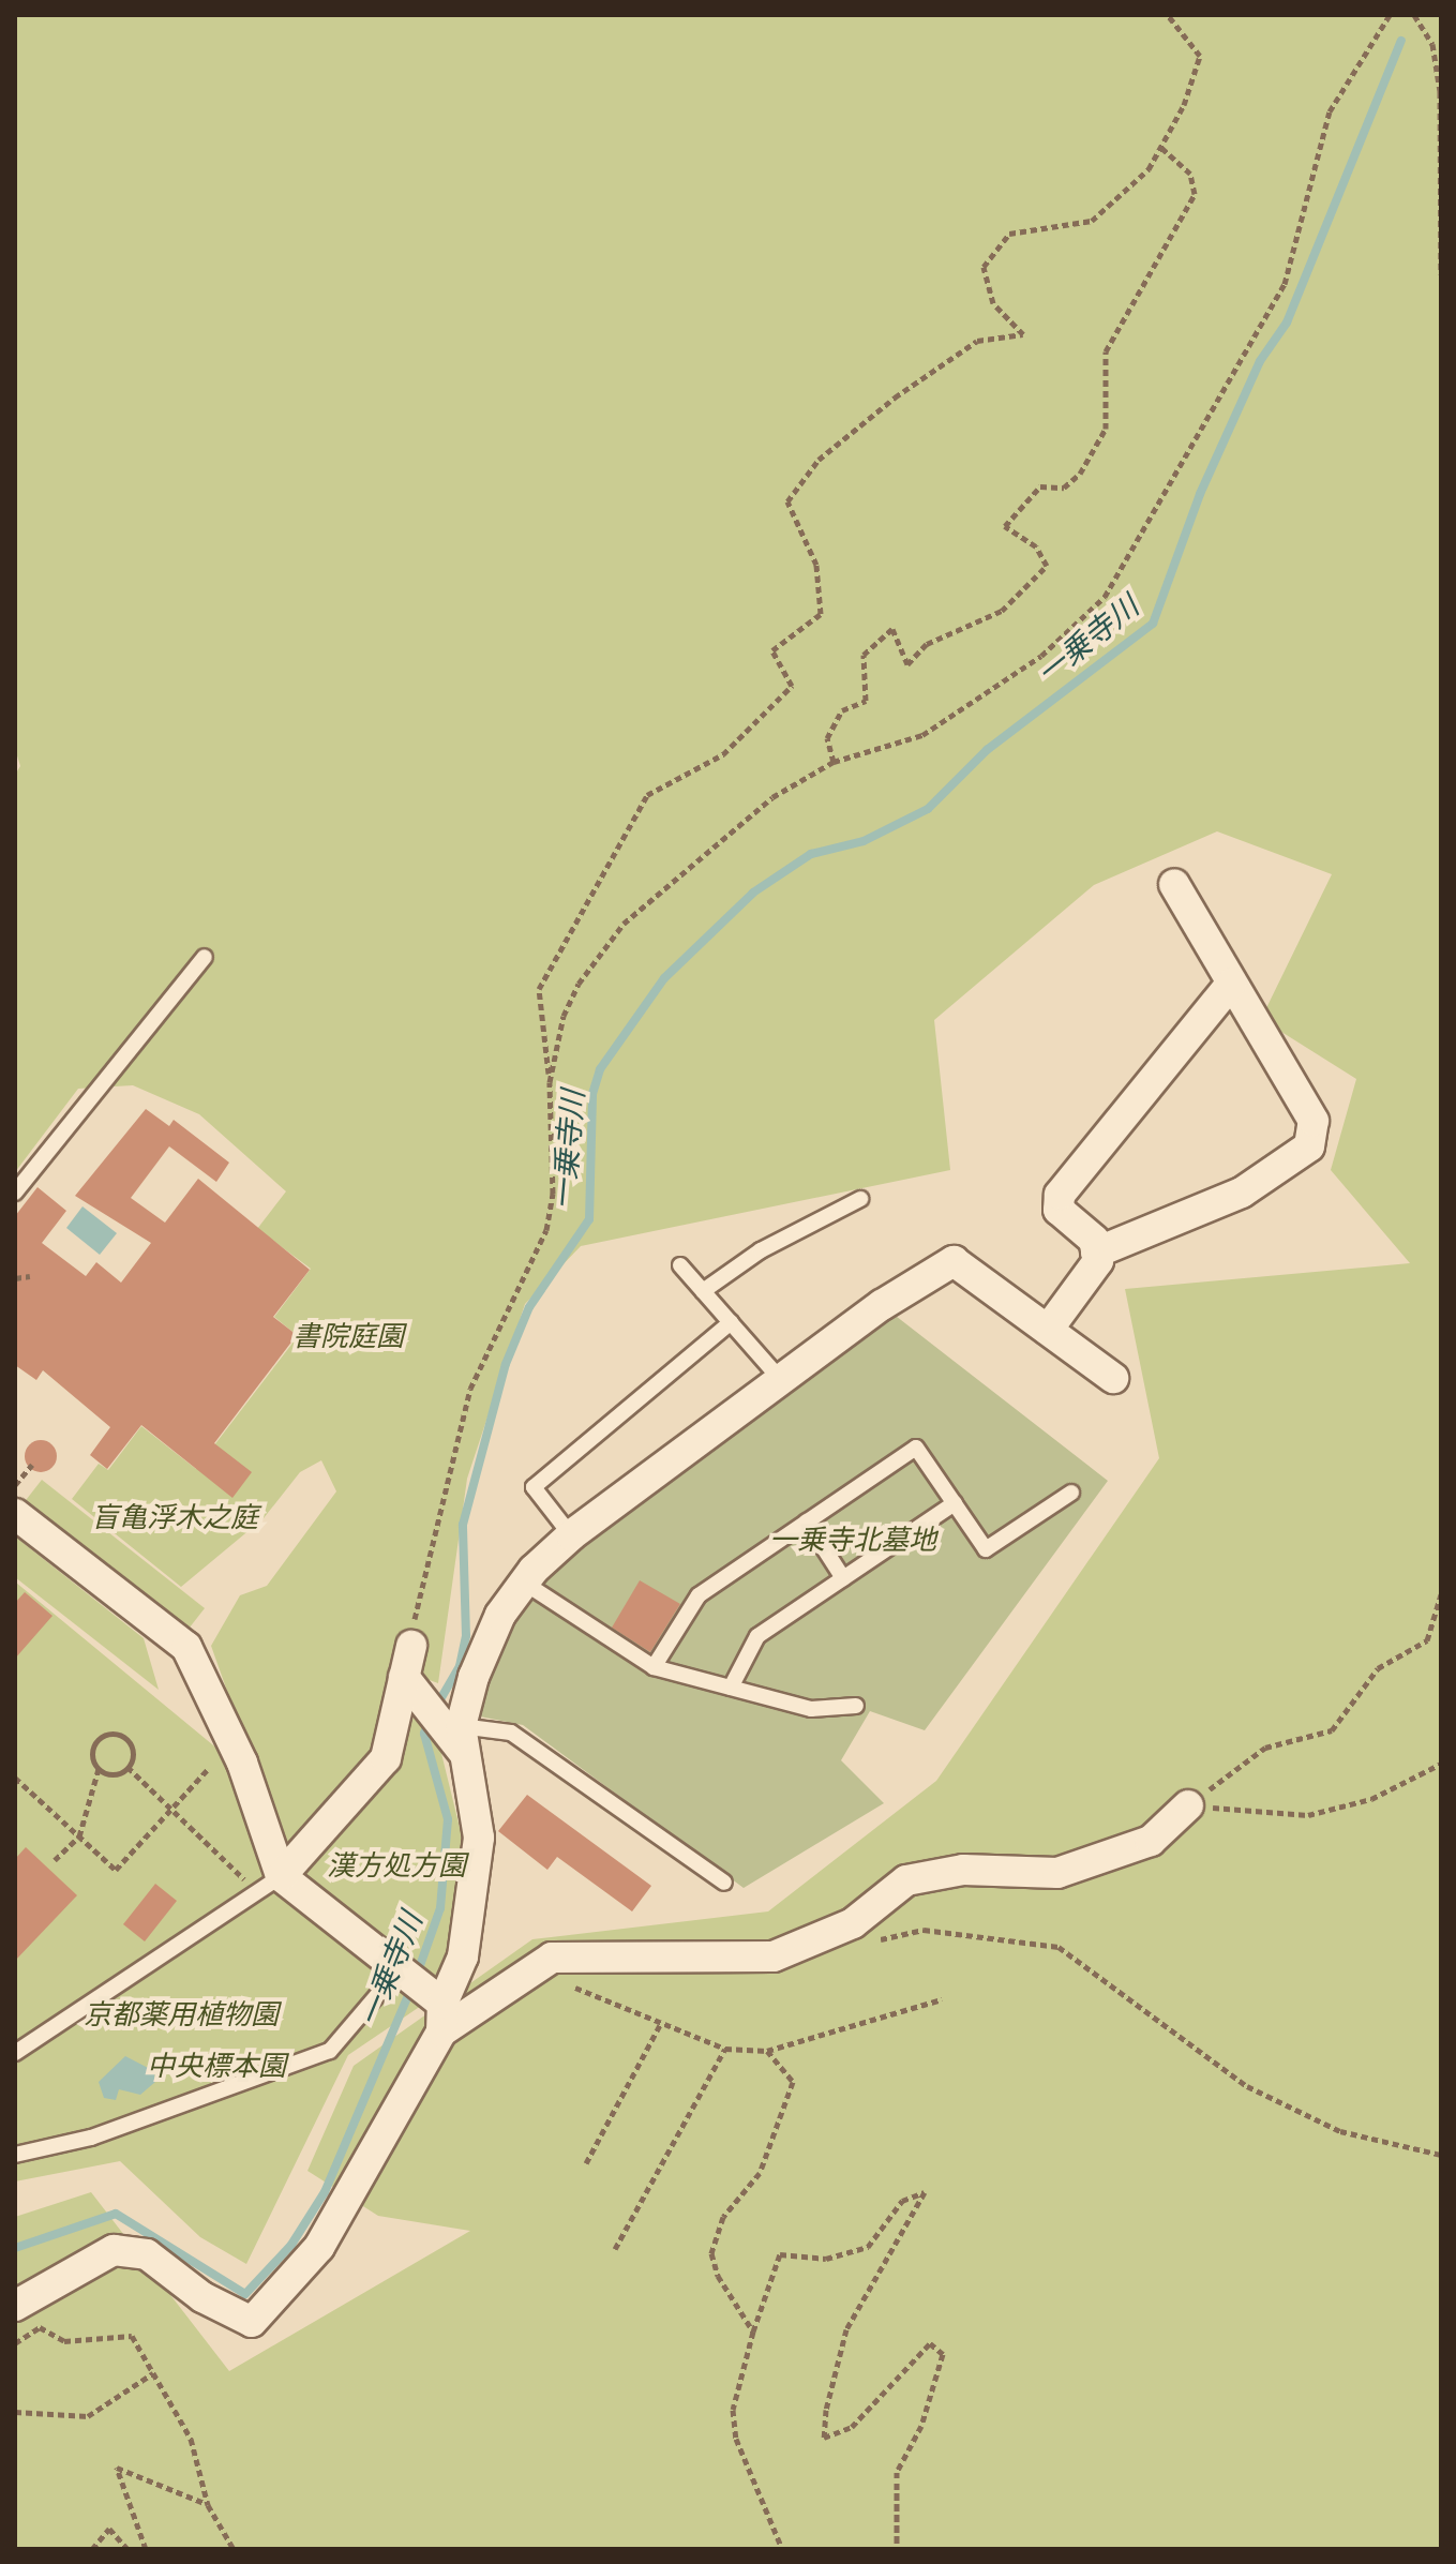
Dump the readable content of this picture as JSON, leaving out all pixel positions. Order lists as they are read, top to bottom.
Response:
{
  "water": ["一乗寺川"],
  "parks": [
    "書院庭園",
    "盲亀浮木之庭",
    "一乗寺北墓地",
    "漢方処方園",
    "京都薬用植物園",
    "中央標本園"
  ]
}
